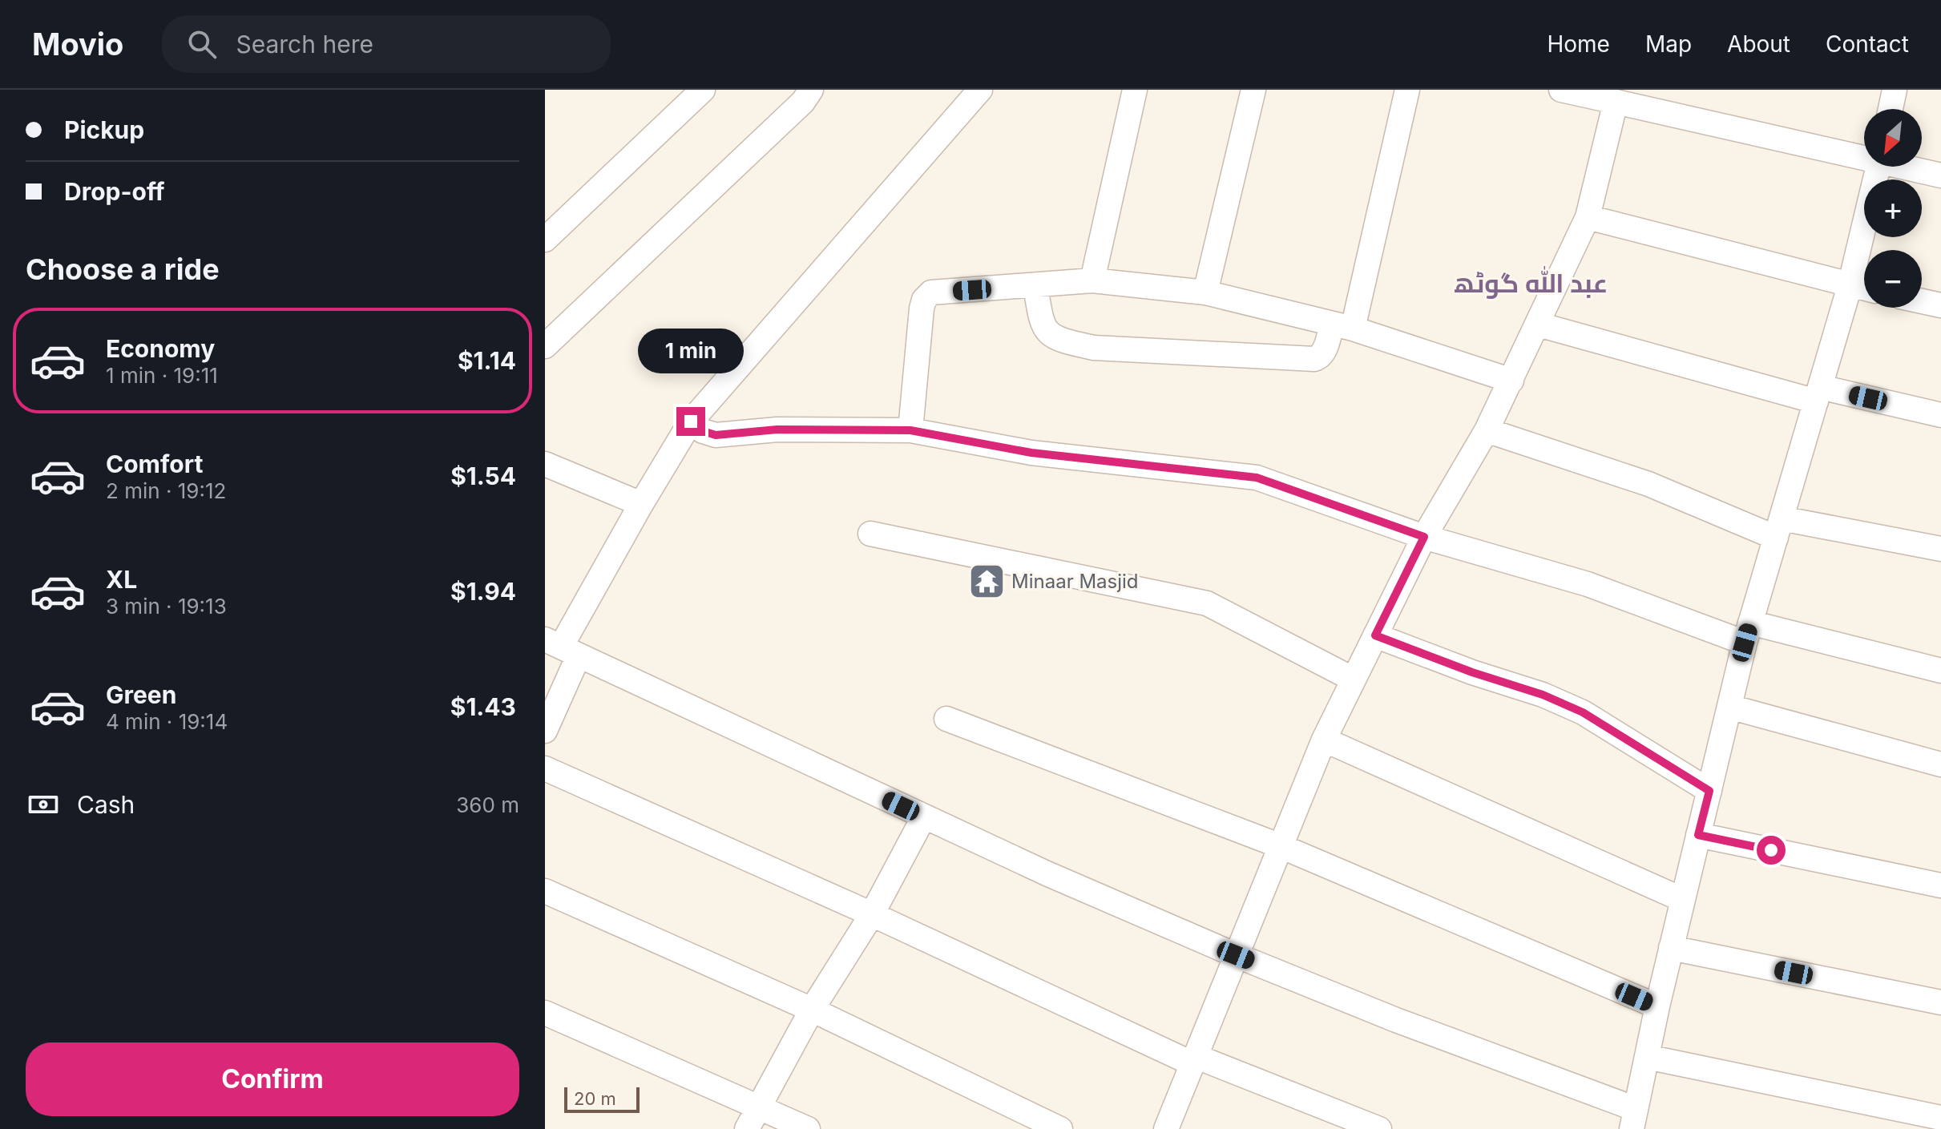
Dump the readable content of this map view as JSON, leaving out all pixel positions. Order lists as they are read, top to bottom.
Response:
{
  "districts": ["عبد الله گوٹھ"],
  "places": {
    "temple": ["Minaar Masjid"]
  },
  "scale_bar": "20 m",
  "north": "bottom left",
  "page": {
    "header": "Movio",
    "search": "Search here",
    "nav": [
      "Home",
      "Map",
      "About",
      "Contact"
    ],
    "banner": ["Pickup", "Drop-off"],
    "map_buttons": ["+", "−"],
    "heading": "Choose a ride",
    "list": [
      {
        "name": "Economy",
        "note": "1 min · 19:11",
        "value": "$1.14"
      },
      {
        "name": "Comfort",
        "note": "2 min · 19:12",
        "value": "$1.54"
      },
      {
        "name": "XL",
        "note": "3 min · 19:13",
        "value": "$1.94"
      },
      {
        "name": "Green",
        "note": "4 min · 19:14",
        "value": "$1.43"
      }
    ],
    "bubble": "1 min",
    "pay": ["Cash", "360 m"],
    "buttons": "Confirm",
    "scale": "20 m"
  }
}
